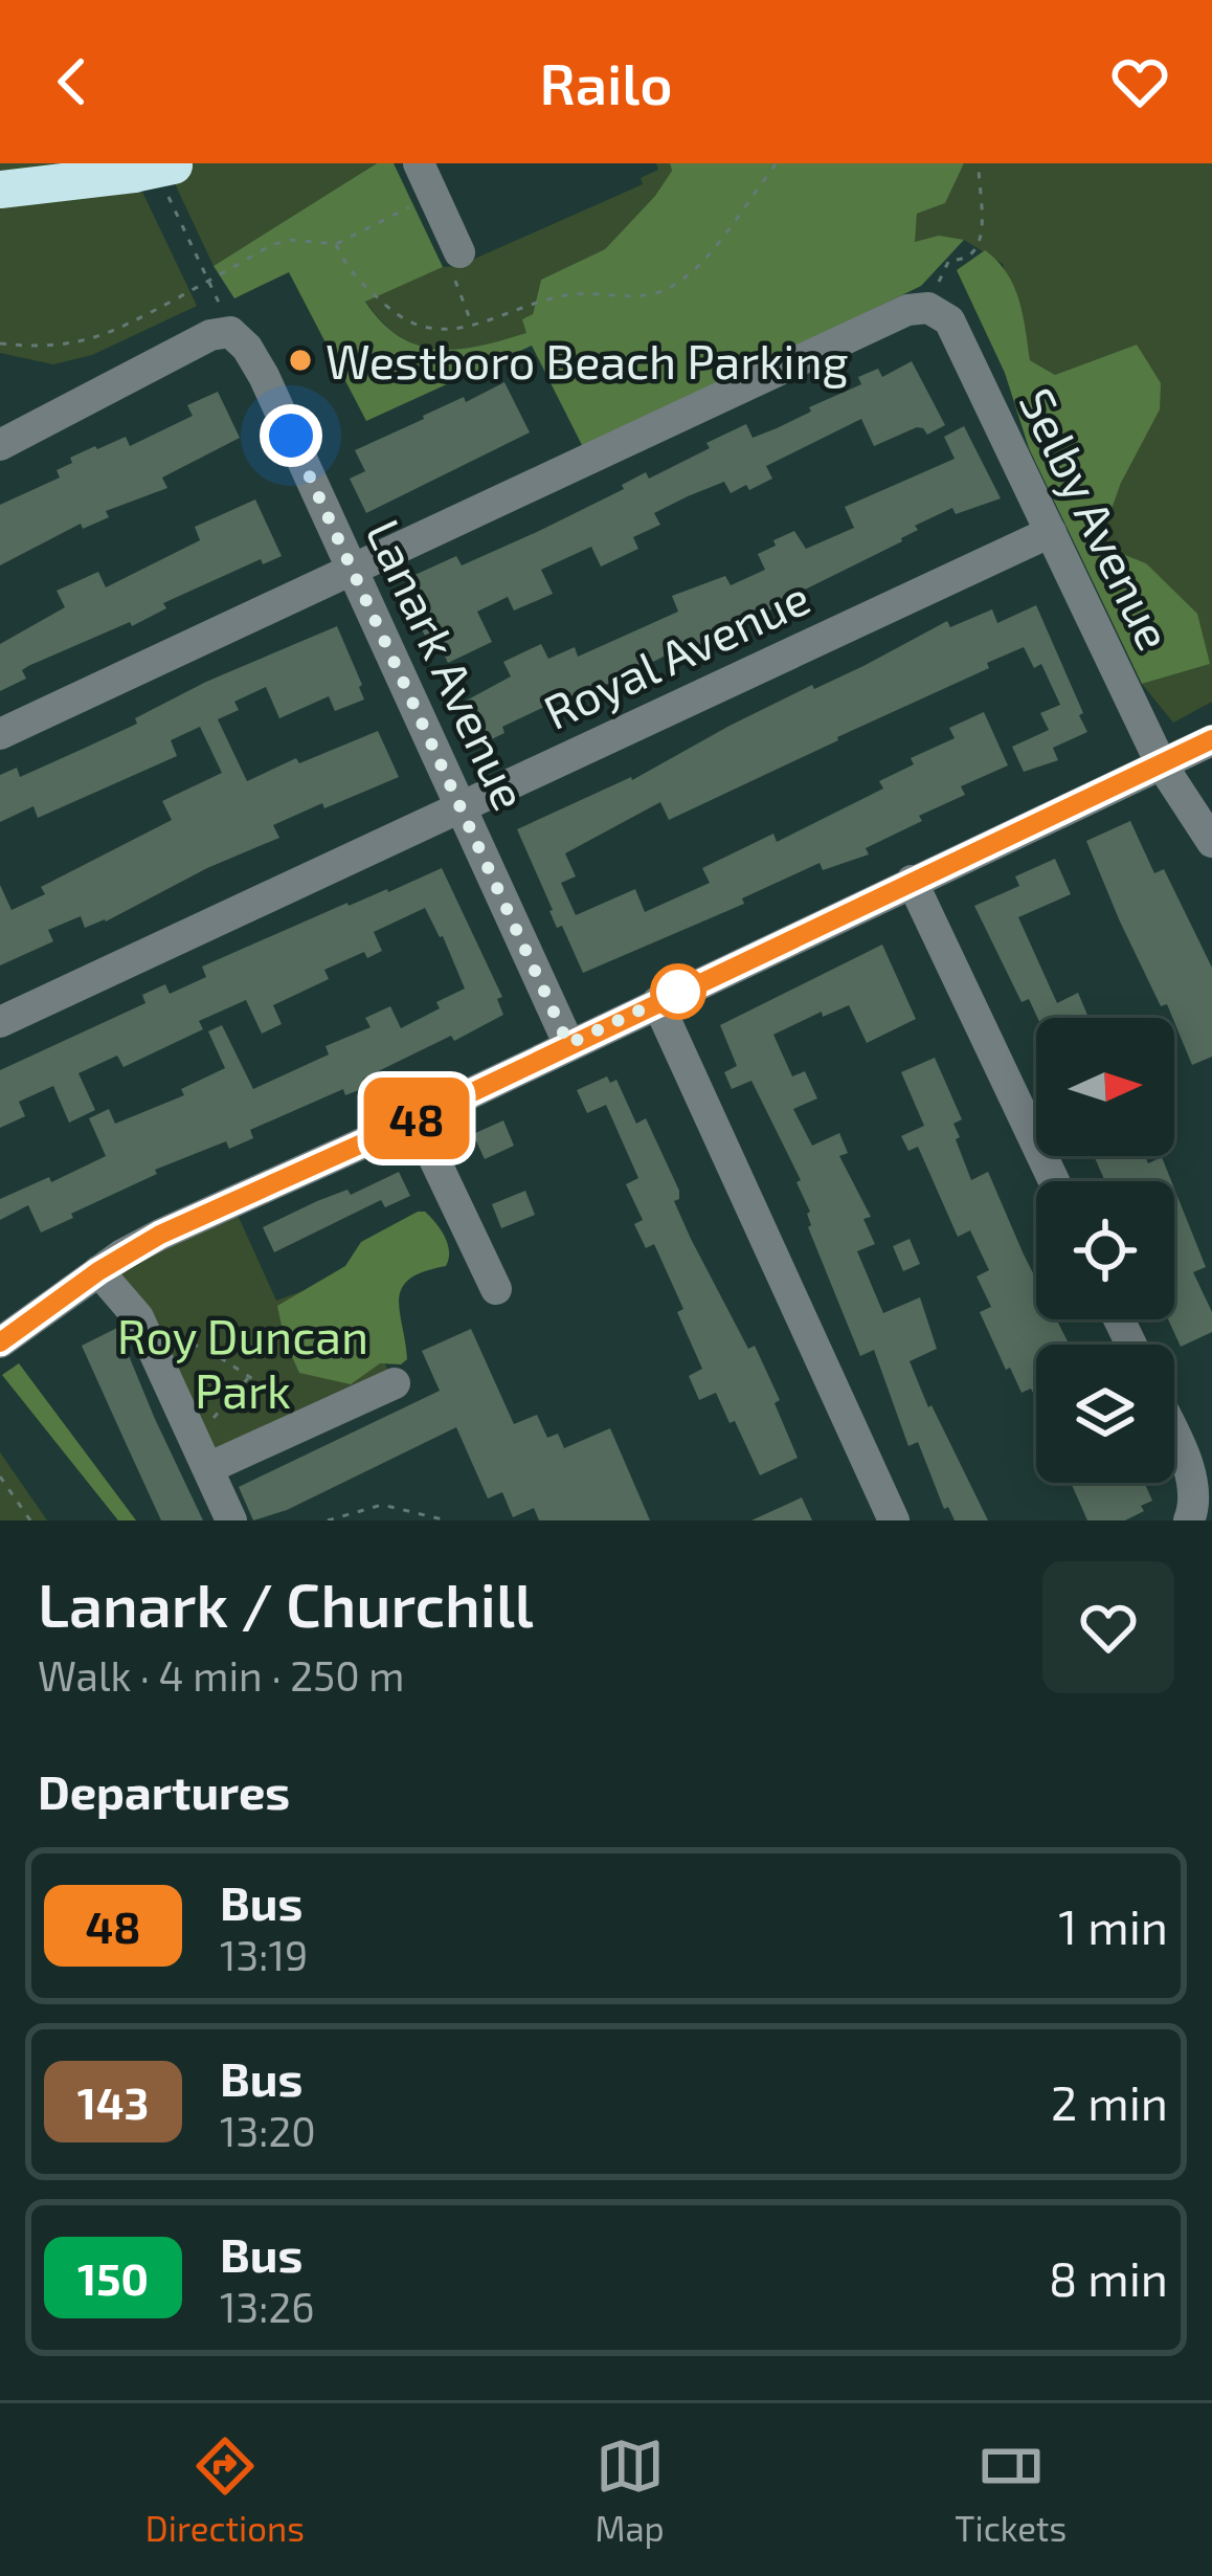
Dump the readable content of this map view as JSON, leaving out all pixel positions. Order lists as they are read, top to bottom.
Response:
{
  "streets": {
    "street": ["Selby Avenue", "Royal Avenue", "Lanark Avenue"]
  },
  "crossings": [
    ["Selby Avenue", "Royal Avenue"],
    ["Selby Avenue", "Lanark Avenue"],
    ["Royal Avenue", "Lanark Avenue"]
  ],
  "parks": ["Roy Duncan Park"],
  "places": ["Westboro Beach Parking"],
  "lines": ["bus line 48"],
  "north": "right",
  "page": {
    "header": "Railo",
    "on_map": "48",
    "heading": [
      ["Lanark / Churchill", "Walk · 4 min · 250 m"],
      "Departures"
    ],
    "list": [
      {
        "mark": "48",
        "name": "Bus",
        "note": "13:19",
        "value": "1 min"
      },
      {
        "mark": "143",
        "name": "Bus",
        "note": "13:20",
        "value": "2 min"
      },
      {
        "mark": "150",
        "name": "Bus",
        "note": "13:26",
        "value": "8 min"
      }
    ],
    "tabs": ["Directions", "Map", "Tickets"]
  }
}
